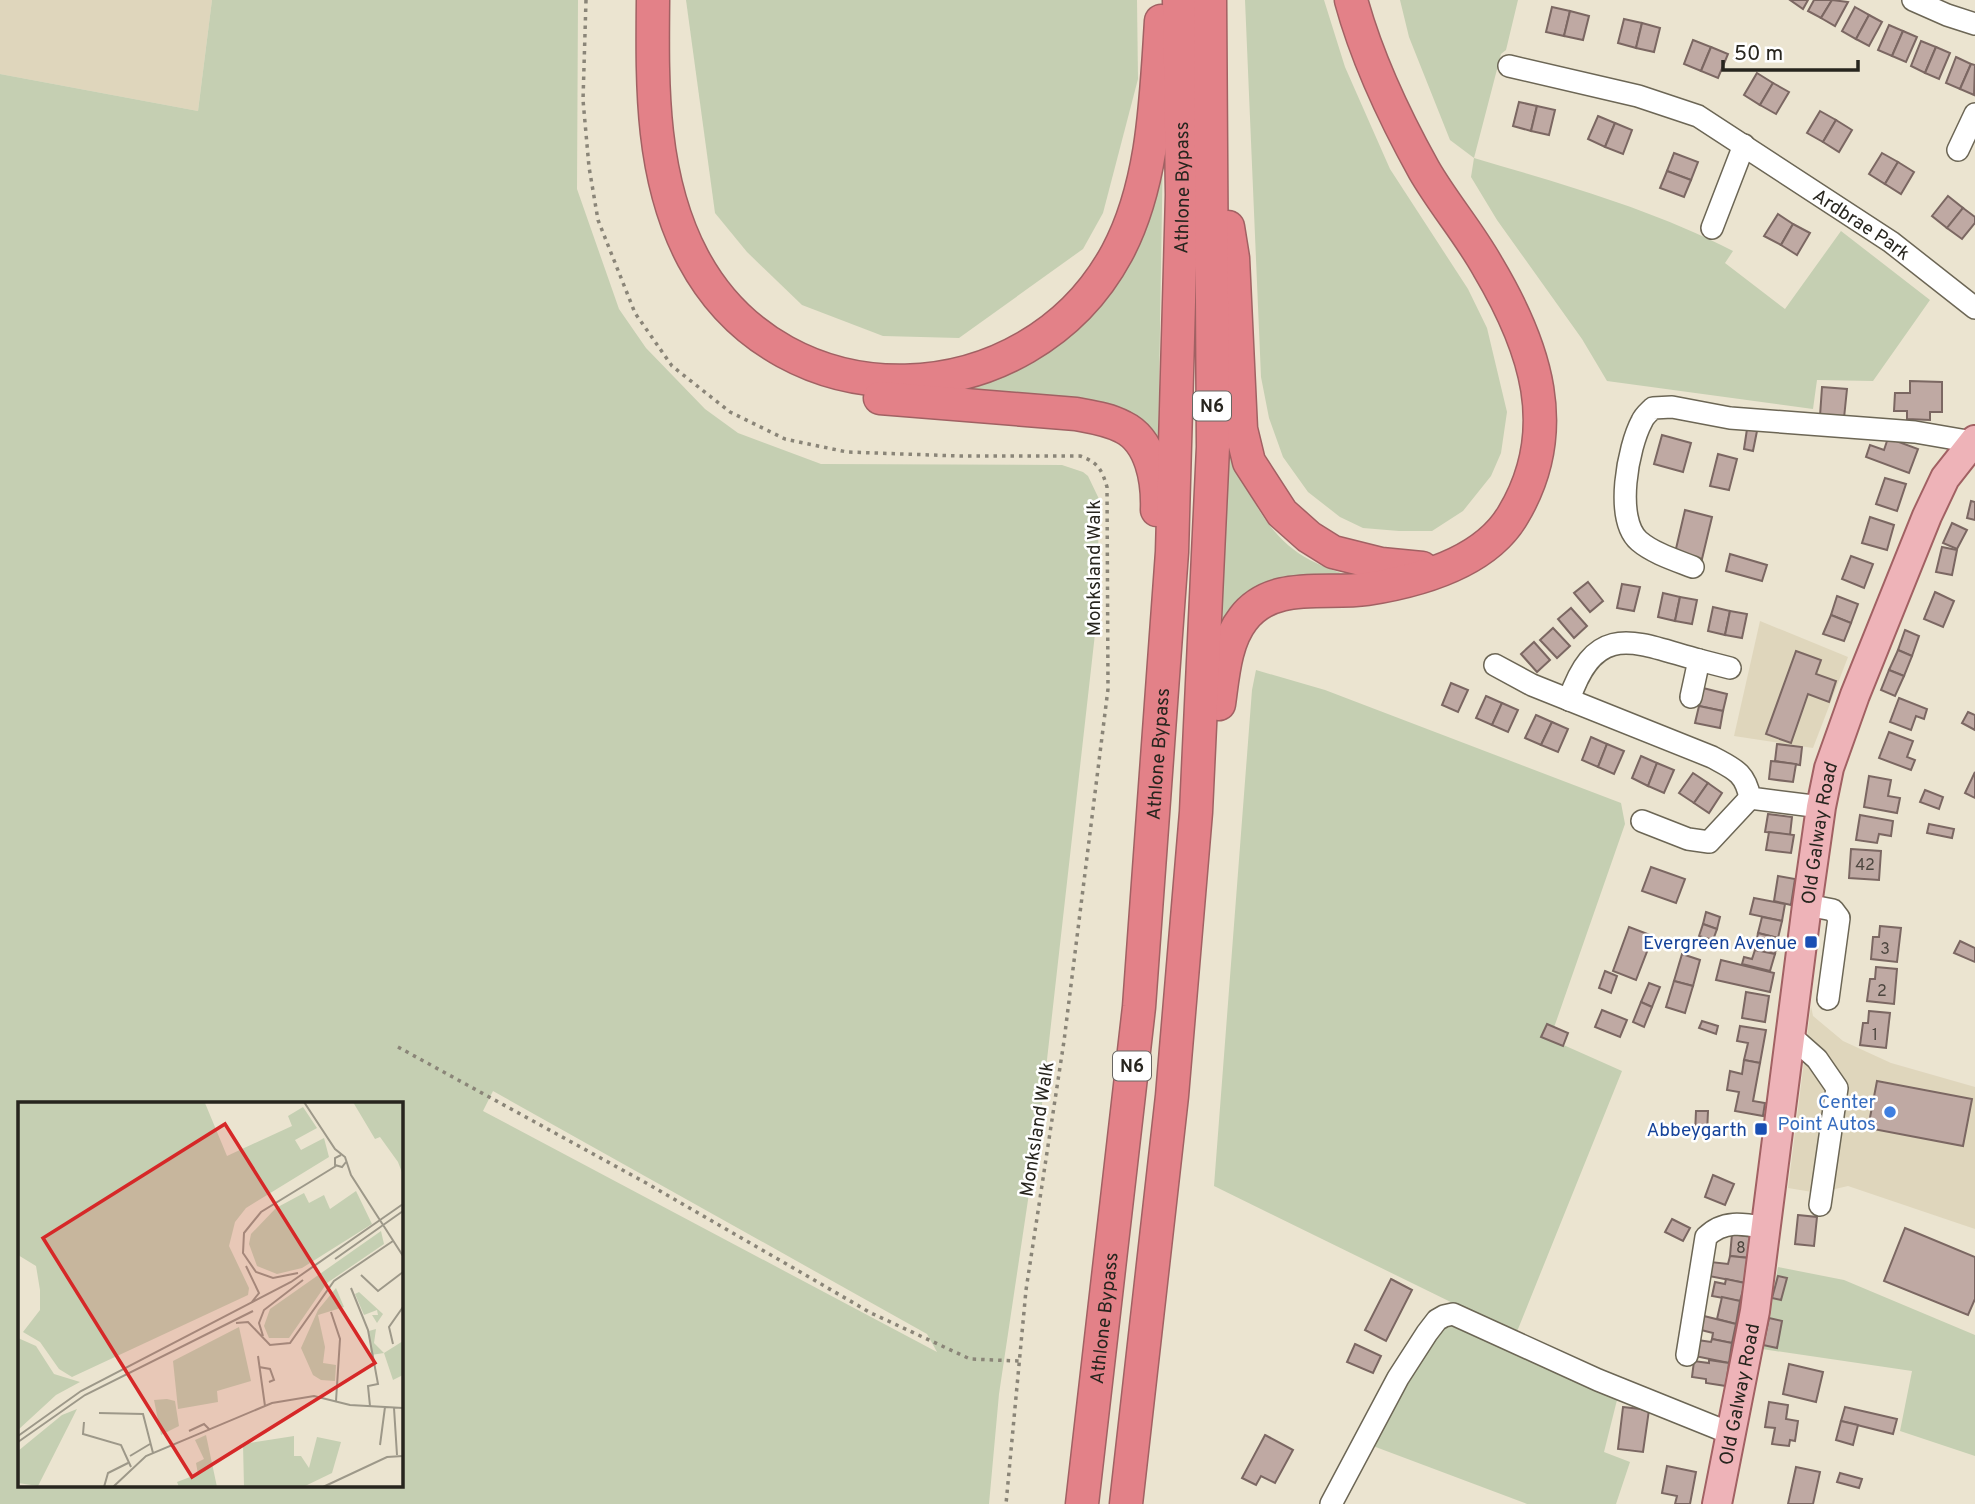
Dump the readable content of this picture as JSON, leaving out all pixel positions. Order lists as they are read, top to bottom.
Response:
{
  "streets": {
    "highway": ["Athlone Bypass", "N6"],
    "main road": ["Old Galway Road"],
    "street": ["Ardbrae Park"],
    "path": ["Monksland Walk"]
  },
  "places": {
    "transit": ["Evergreen Avenue", "Abbeygarth"],
    "other": ["Center Point Autos"]
  },
  "house_numbers": [
    "42",
    "3",
    "2",
    "1",
    "8"
  ],
  "scale_bar": "50 m"
}
